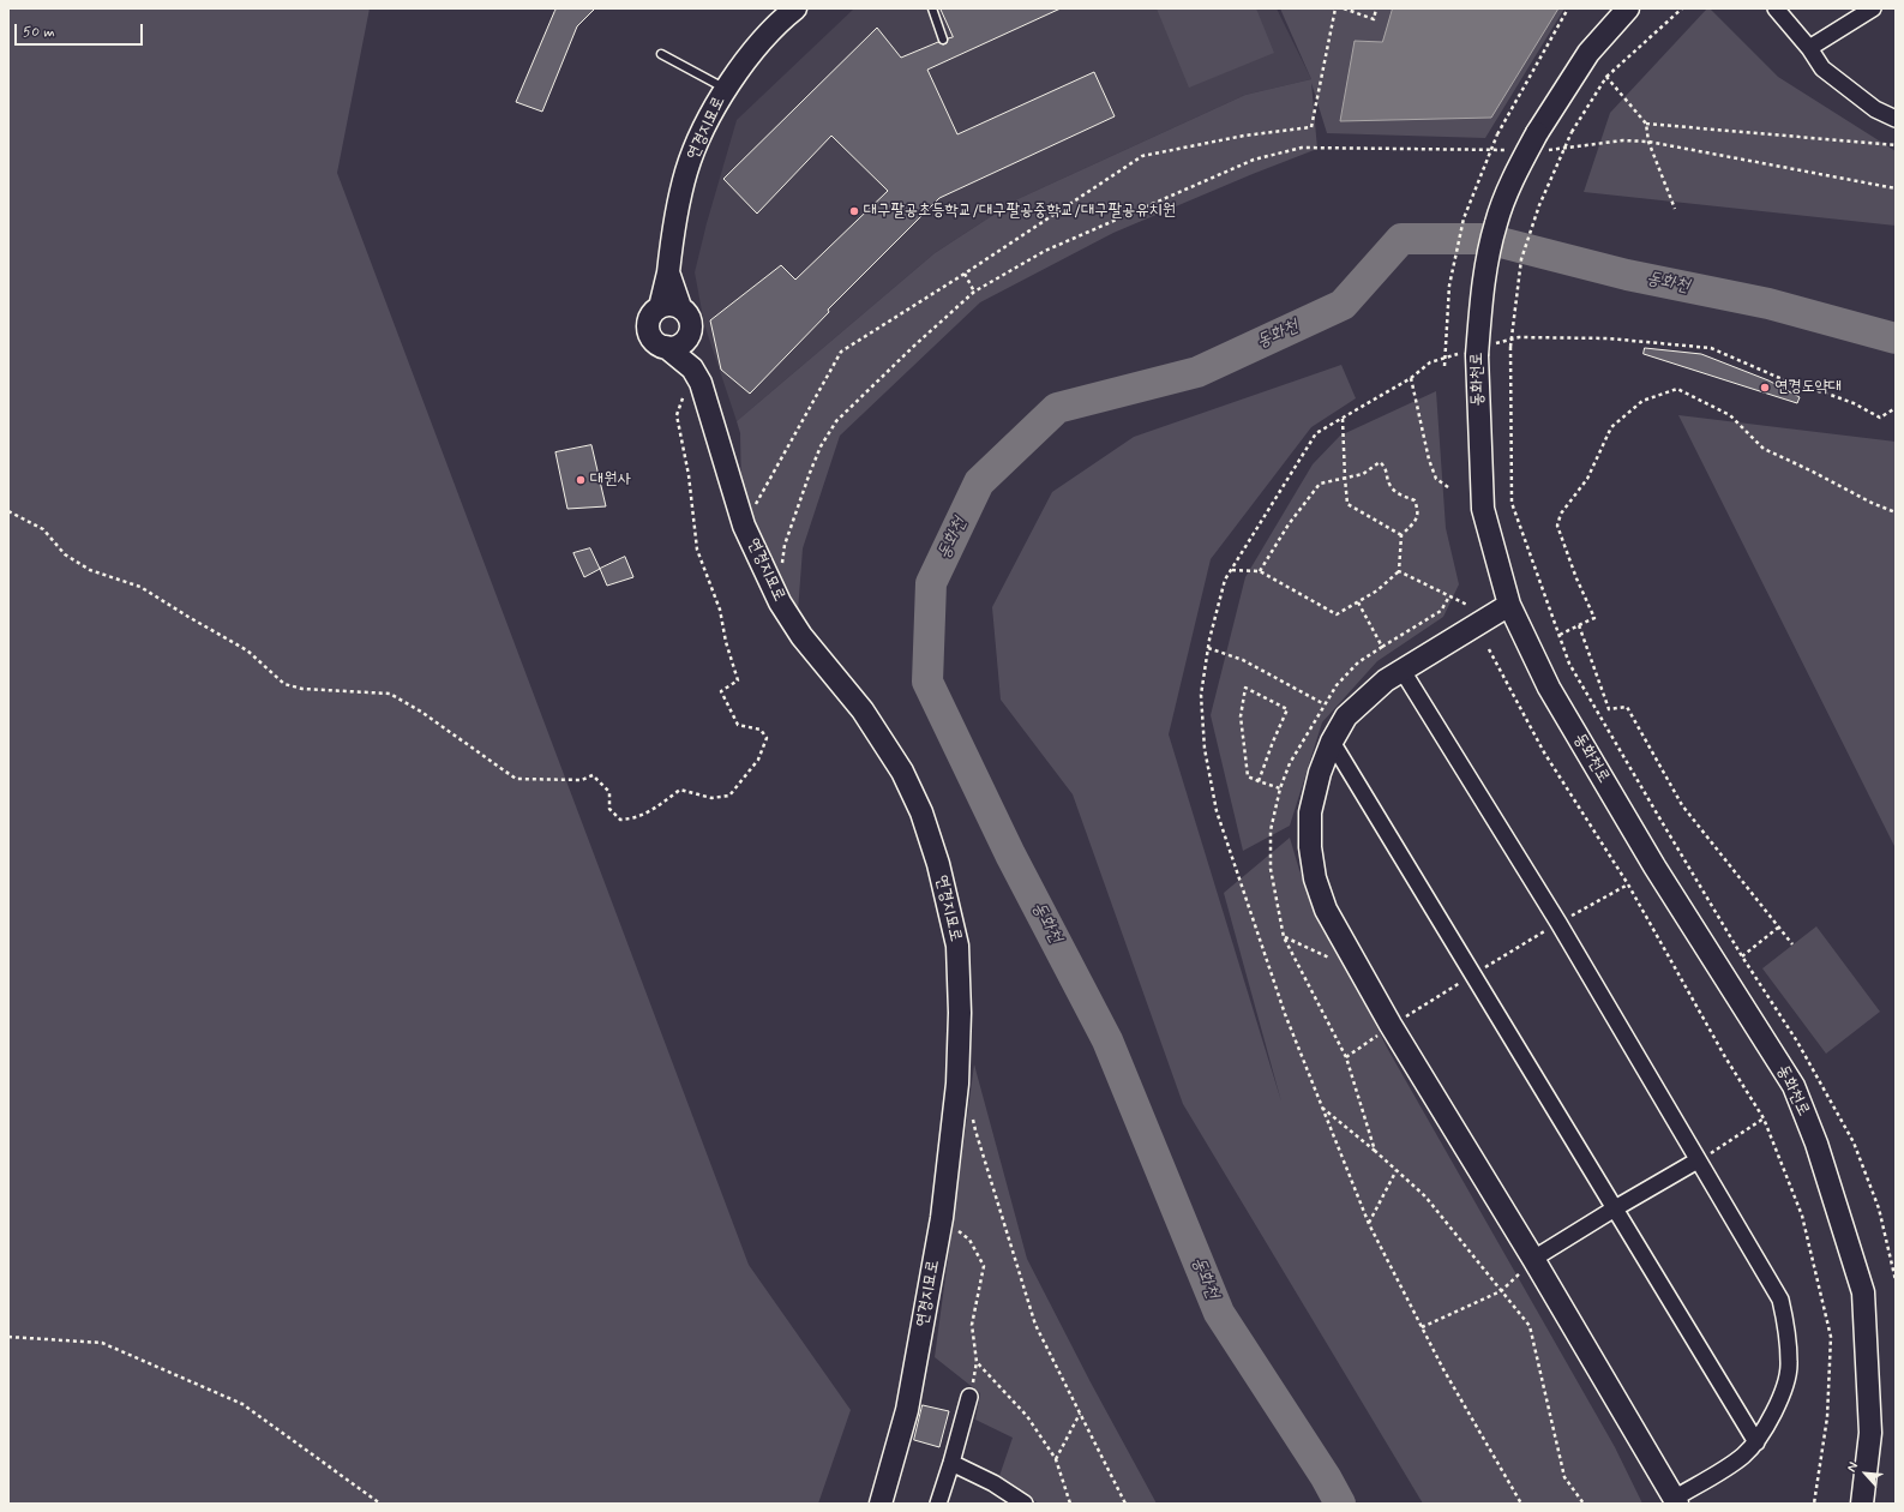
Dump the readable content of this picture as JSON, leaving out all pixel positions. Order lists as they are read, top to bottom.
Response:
{
  "streets": {
    "street": ["연경지묘로", "동화천로"]
  },
  "water": ["동화천"],
  "places": ["대구팔공초등학교/대구팔공중학교/대구팔공유치원", "연경도약대", "대원사"],
  "scale_bar": "50 m",
  "north": "top left"
}
